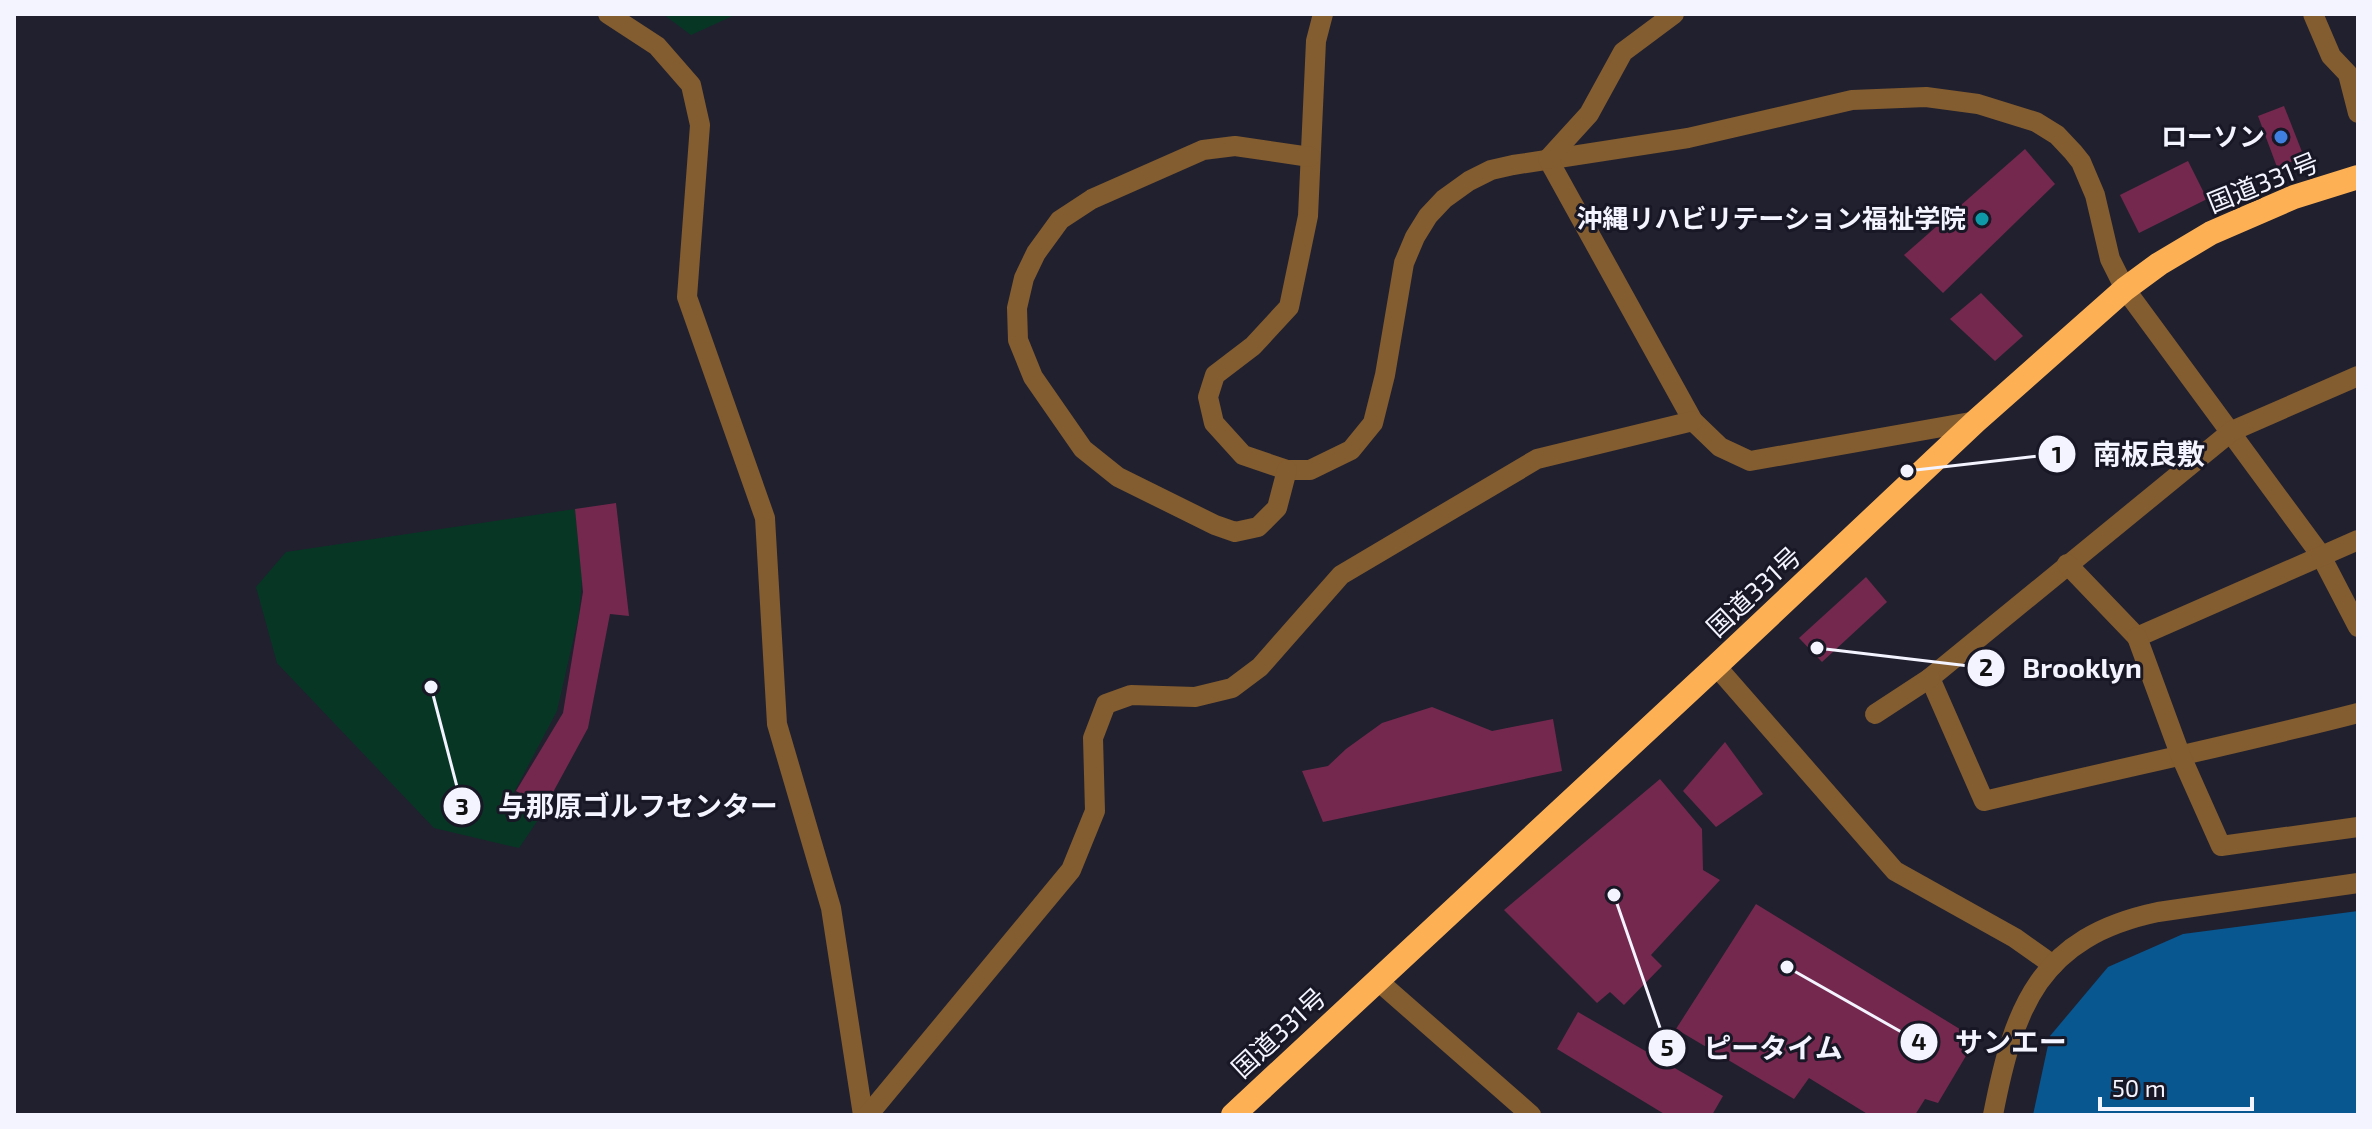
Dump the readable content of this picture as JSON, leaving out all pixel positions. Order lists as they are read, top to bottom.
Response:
{
  "streets": {
    "highway": ["国道331号"]
  },
  "places": [
    "ローソン",
    "沖縄リハビリテーション福祉学院",
    "南板良敷",
    "Brooklyn",
    "与那原ゴルフセンター",
    "ピータイム",
    "サンエー"
  ],
  "scale_bar": "50 m"
}
